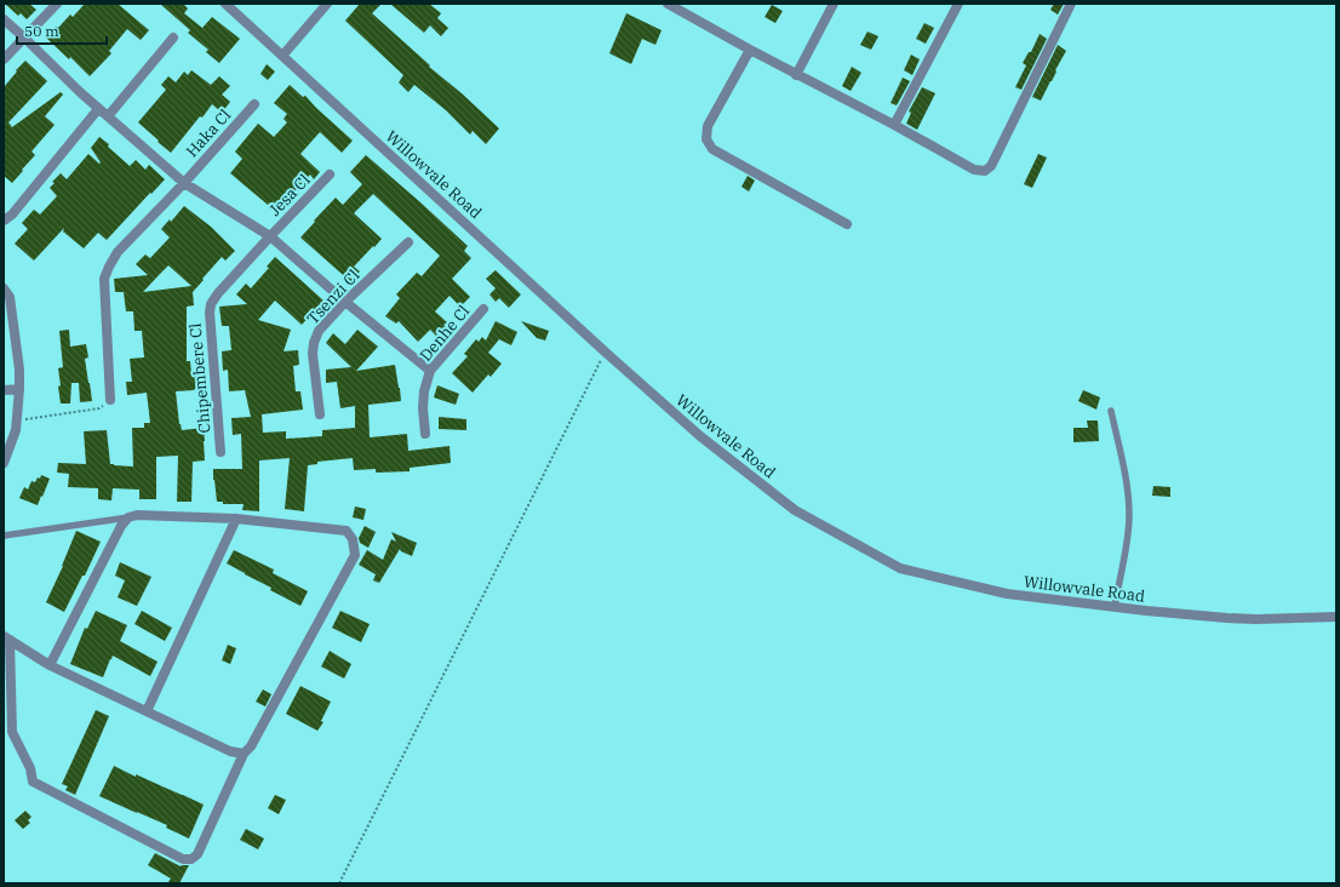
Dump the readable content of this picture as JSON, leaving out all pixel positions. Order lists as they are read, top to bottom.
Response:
{
  "streets": {
    "street": [
      "Haka Cl",
      "Willowvale Road",
      "Jesa Cl",
      "Tsenzi Cl",
      "Denhe Cl",
      "Chipembere Cl"
    ]
  },
  "crossings": [
    ["Jesa Cl", "Chipembere Cl"]
  ],
  "scale_bar": "50 m"
}
